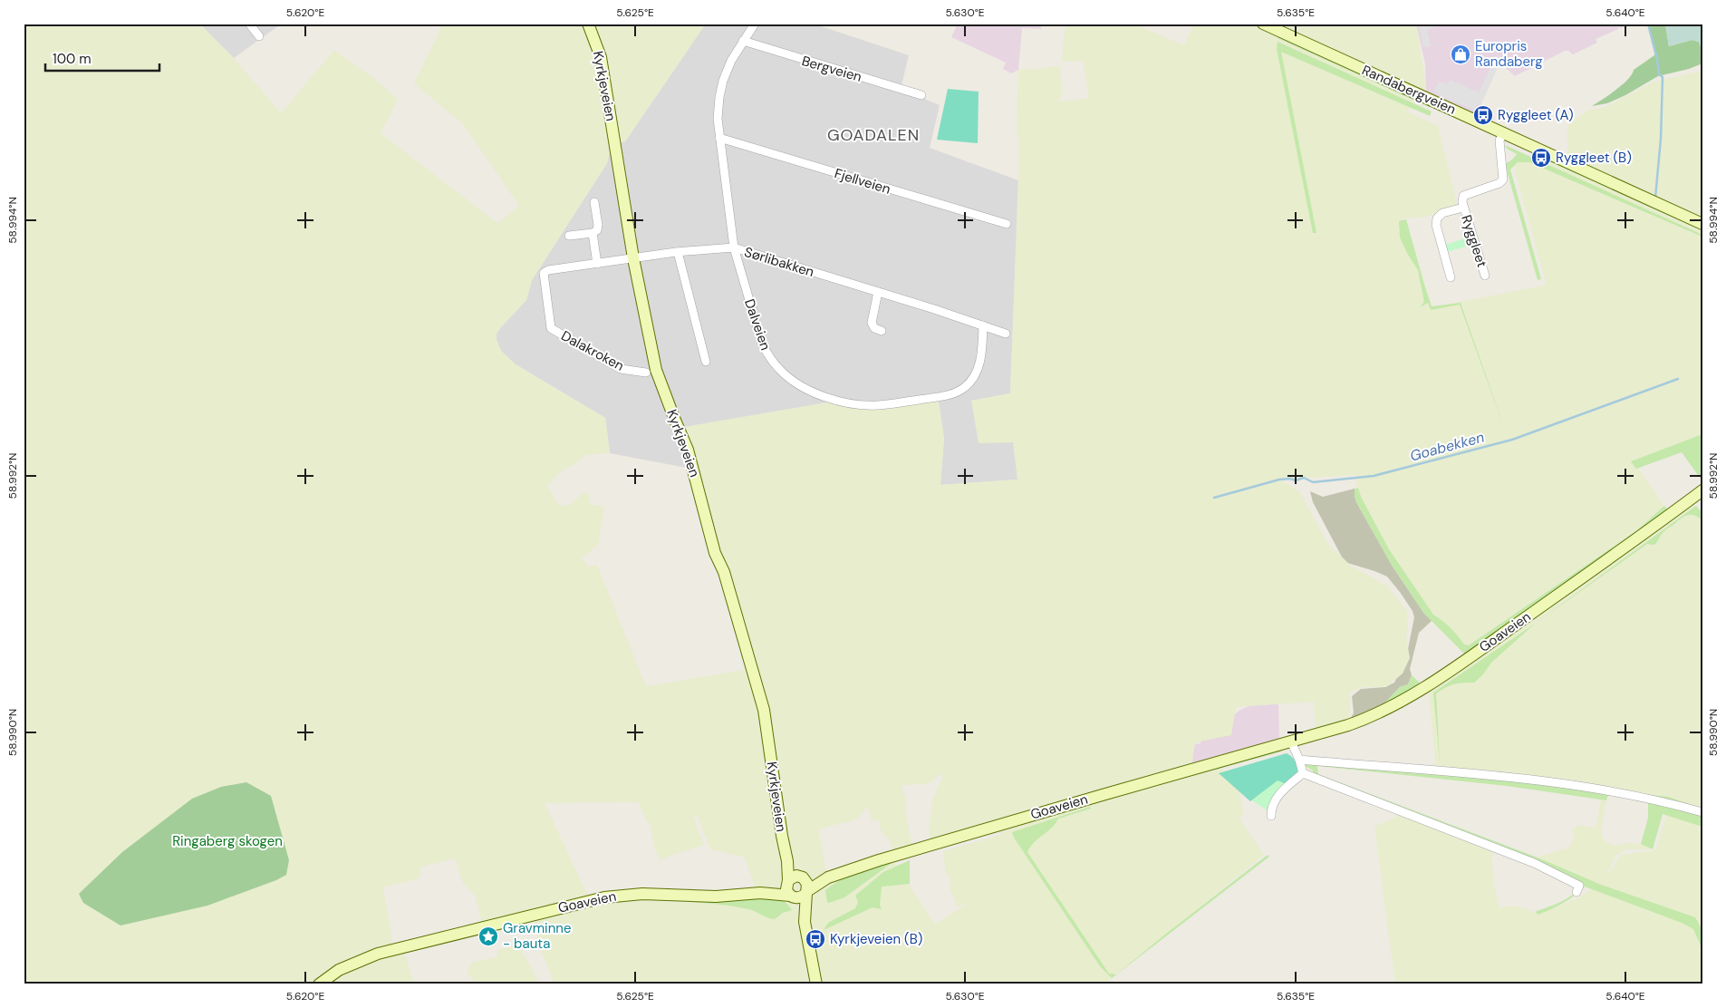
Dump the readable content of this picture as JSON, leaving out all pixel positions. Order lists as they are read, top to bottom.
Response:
{
  "streets": {
    "main road": ["Kyrkjeveien", "Randabergveien", "Goaveien"],
    "street": [
      "Bergveien",
      "Fjellveien",
      "Ryggleet",
      "Sørlibakken",
      "Dalveien",
      "Dalakroken"
    ]
  },
  "crossings": [
    ["Bergveien", "Dalveien"],
    ["Kyrkjeveien", "Sørlibakken"],
    ["Kyrkjeveien", "Dalakroken"],
    ["Kyrkjeveien", "Goaveien"],
    ["Randabergveien", "Ryggleet"],
    ["Fjellveien", "Dalveien"],
    ["Sørlibakken", "Dalveien"],
    ["Sørlibakken", "Dalakroken"]
  ],
  "districts": ["GOADALEN"],
  "water": ["Goabekken"],
  "parks": ["Ringaberg skogen"],
  "places": {
    "shop": ["Europris Randaberg"],
    "bus stop": ["Ryggleet (A)", "Ryggleet (B)", "Kyrkjeveien (B)"],
    "place": ["Gravminne - bauta"]
  },
  "scale_bar": "100 m",
  "coordinates": [
    "5.620°E",
    "5.625°E",
    "5.630°E",
    "5.635°E",
    "5.640°E",
    "58.994°N",
    "58.992°N",
    "58.990°N"
  ]
}
